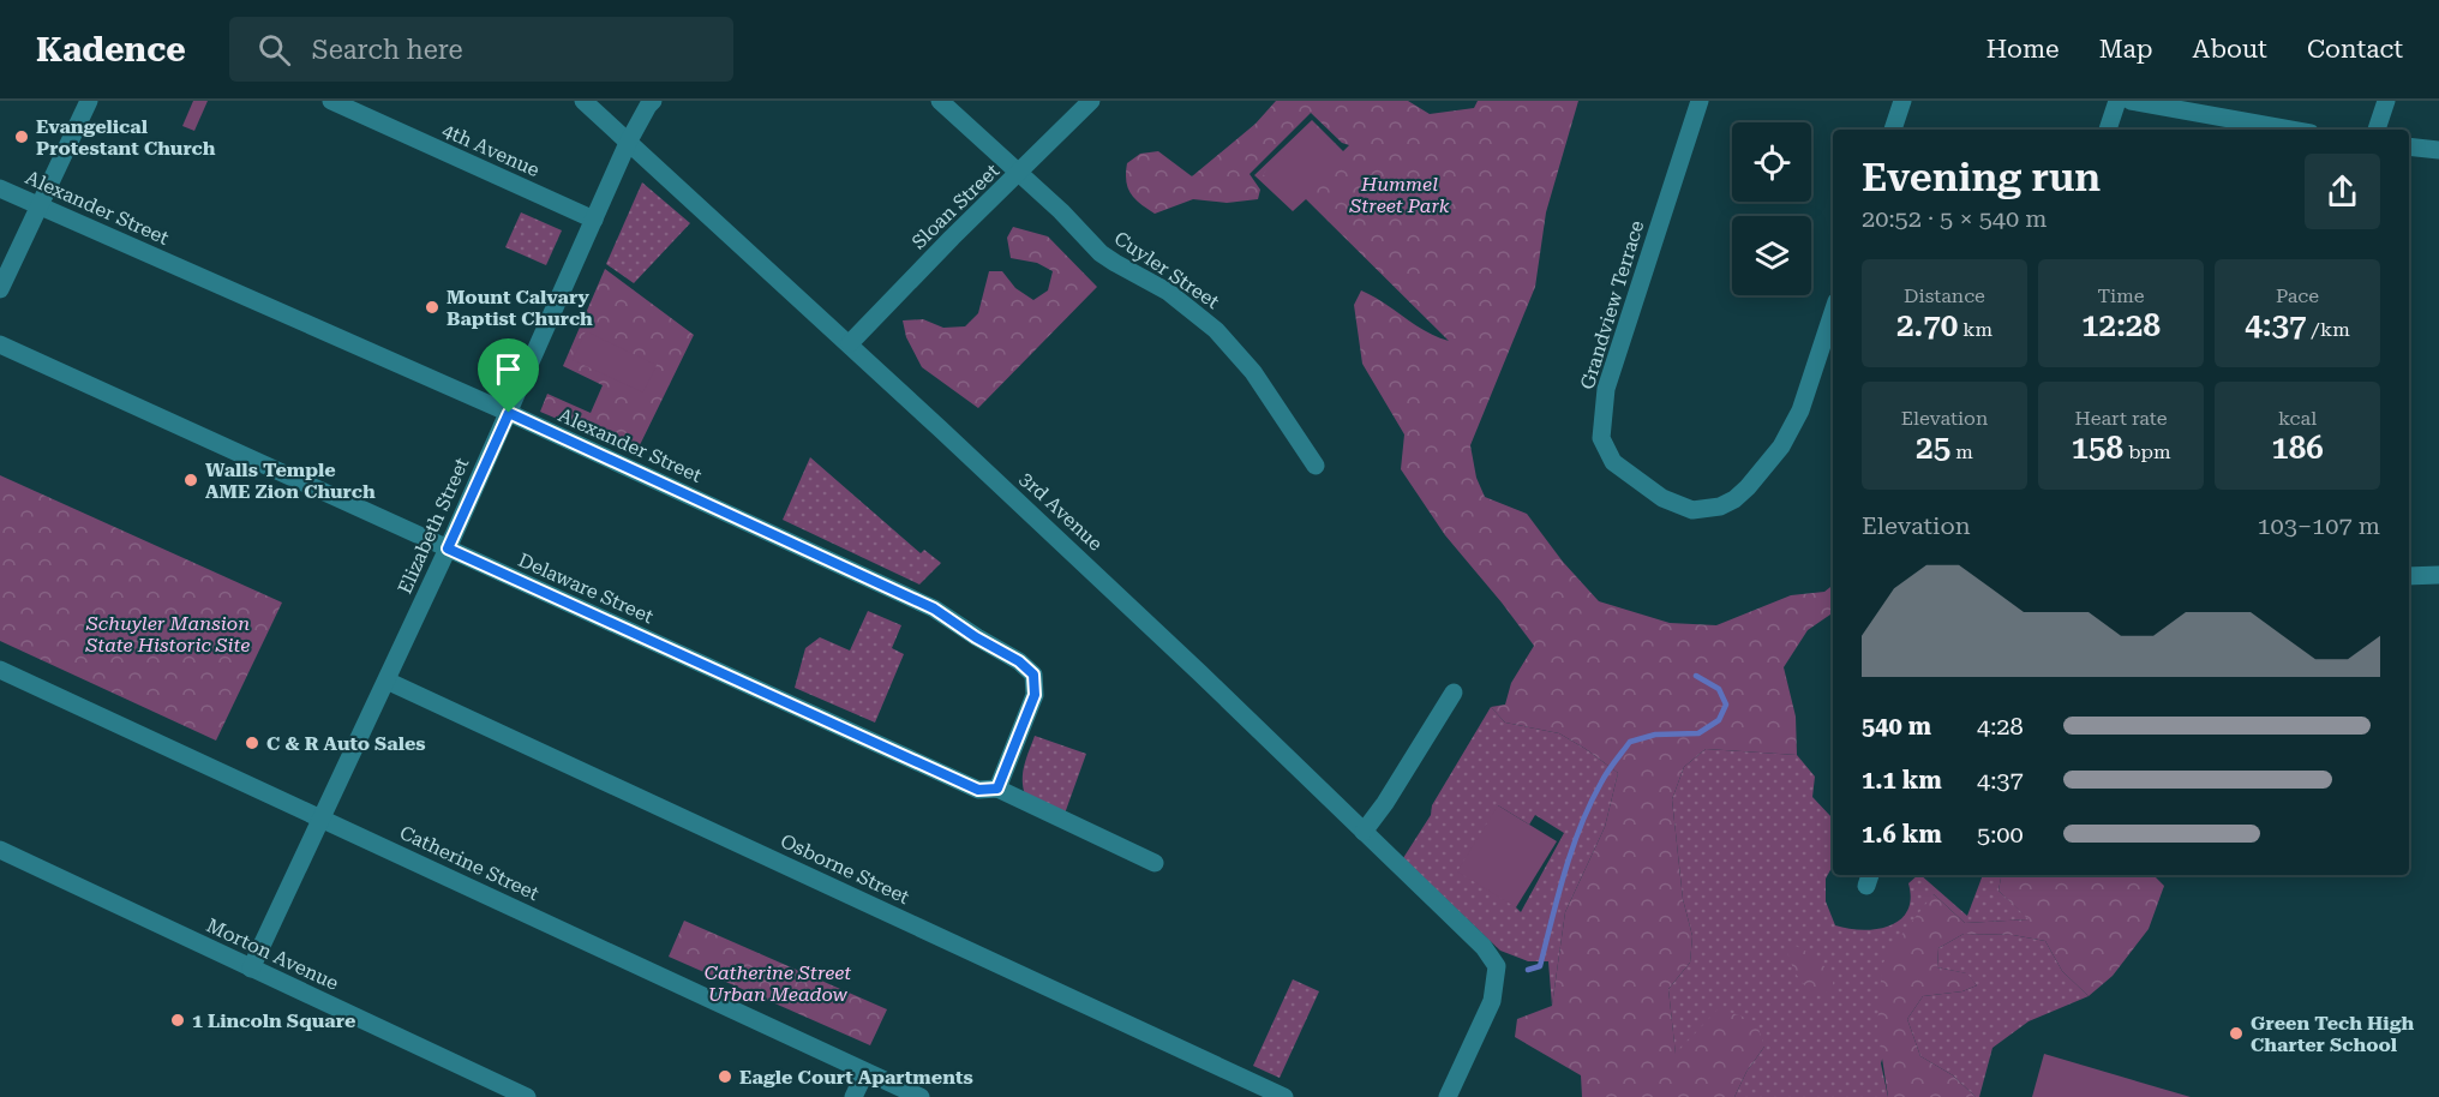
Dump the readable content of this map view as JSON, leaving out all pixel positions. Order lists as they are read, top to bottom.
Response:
{
  "streets": {
    "street": [
      "4th Avenue",
      "Sloan Street",
      "Alexander Street",
      "Cuyler Street",
      "Grandview Terrace",
      "3rd Avenue",
      "Elizabeth Street",
      "Delaware Street",
      "Catherine Street",
      "Osborne Street",
      "Morton Avenue"
    ]
  },
  "crossings": [
    ["4th Avenue", "Elizabeth Street"],
    ["Sloan Street", "Cuyler Street"],
    ["Sloan Street", "3rd Avenue"],
    ["Alexander Street", "Elizabeth Street"],
    ["Alexander Street", "Delaware Street"],
    ["3rd Avenue", "Elizabeth Street"],
    ["Elizabeth Street", "Delaware Street"],
    ["Elizabeth Street", "Catherine Street"],
    ["Elizabeth Street", "Osborne Street"],
    ["Elizabeth Street", "Morton Avenue"]
  ],
  "parks": ["Hummel Street Park", "Schuyler Mansion State Historic Site", "Catherine Street Urban Meadow"],
  "places": [
    "Evangelical Protestant Church",
    "Mount Calvary Baptist Church",
    "Walls Temple AME Zion Church",
    "C & R Auto Sales",
    "1 Lincoln Square",
    "Green Tech High Charter School",
    "Eagle Court Apartments"
  ],
  "page": {
    "header": "Kadence",
    "search": "Search here",
    "nav": [
      "Home",
      "Map",
      "About",
      "Contact"
    ],
    "heading": ["Evening run", "20:52 · 5 × 540 m"],
    "stats": [
      ["Distance", "2.70 km"],
      ["Time", "12:28"],
      ["Pace", "4:37 /km"],
      ["Elevation", "25 m"],
      ["Heart rate", "158 bpm"],
      ["kcal", "186"]
    ],
    "chart": ["Elevation", "103–107 m"],
    "list": [
      {
        "name": "540 m",
        "note": "4:28"
      },
      {
        "name": "1.1 km",
        "note": "4:37"
      },
      {
        "name": "1.6 km",
        "note": "5:00"
      }
    ]
  }
}
